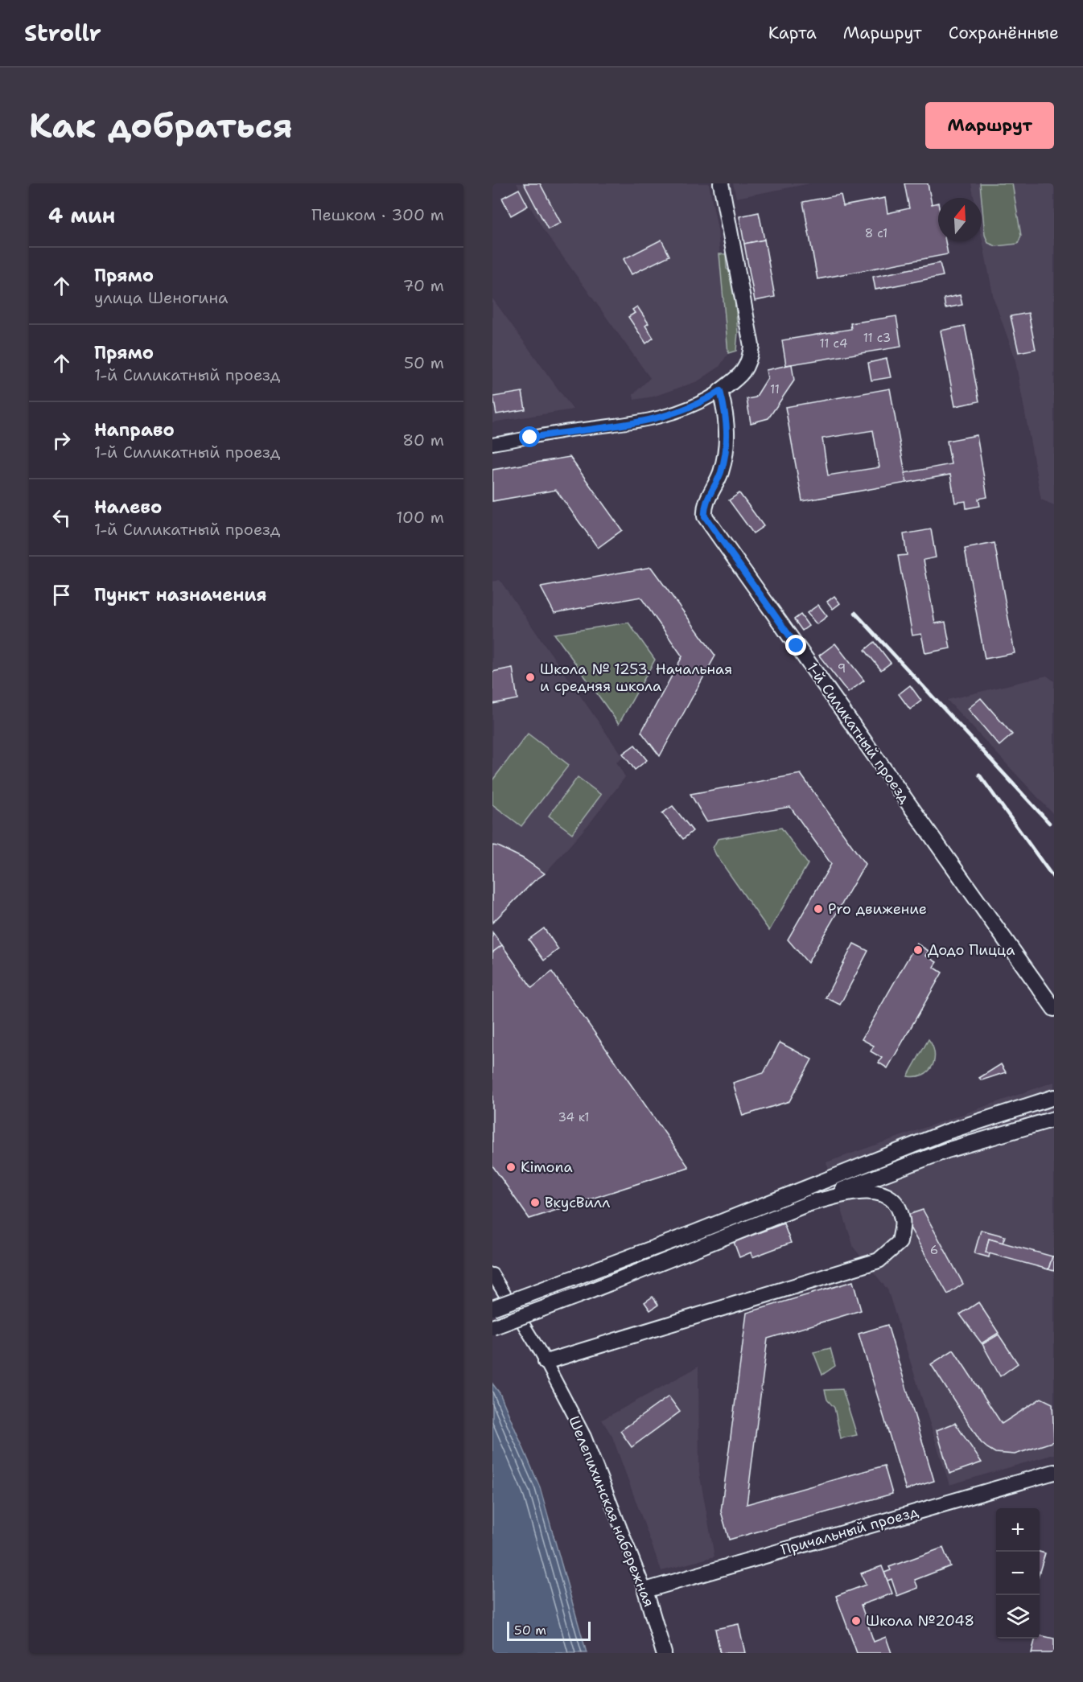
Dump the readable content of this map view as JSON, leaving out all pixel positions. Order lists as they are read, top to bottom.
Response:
{
  "streets": {
    "street": ["1-й Силикатный проезд", "Шелепихинская набережная", "Причальный проезд"]
  },
  "crossings": [
    ["Шелепихинская набережная", "Причальный проезд"]
  ],
  "places": [
    "Школа № 1253. Начальная и средняя школа",
    "Pro движение",
    "Додо Пицца",
    "Kimona",
    "ВкусВилл",
    "Школа №2048"
  ],
  "house_numbers": [
    "8 с1",
    "11 с3",
    "11 с4",
    "11",
    "9",
    "34 к1",
    "6"
  ],
  "scale_bar": "50 m",
  "north": "top",
  "page": {
    "header": "Strollr",
    "nav": ["Карта", "Маршрут", "Сохранённые"],
    "buttons": "Маршрут",
    "title": "Как добраться",
    "heading": ["4 мин", "Пешком · 300 m"],
    "list": [
      ["Прямо", "улица Шеногина", "70 m"],
      ["Прямо", "1-й Силикатный проезд", "50 m"],
      ["Направо", "1-й Силикатный проезд", "80 m"],
      ["Налево", "1-й Силикатный проезд", "100 m"],
      "Пункт назначения"
    ],
    "map_buttons": ["+", "−"],
    "scale": "50 m"
  }
}
